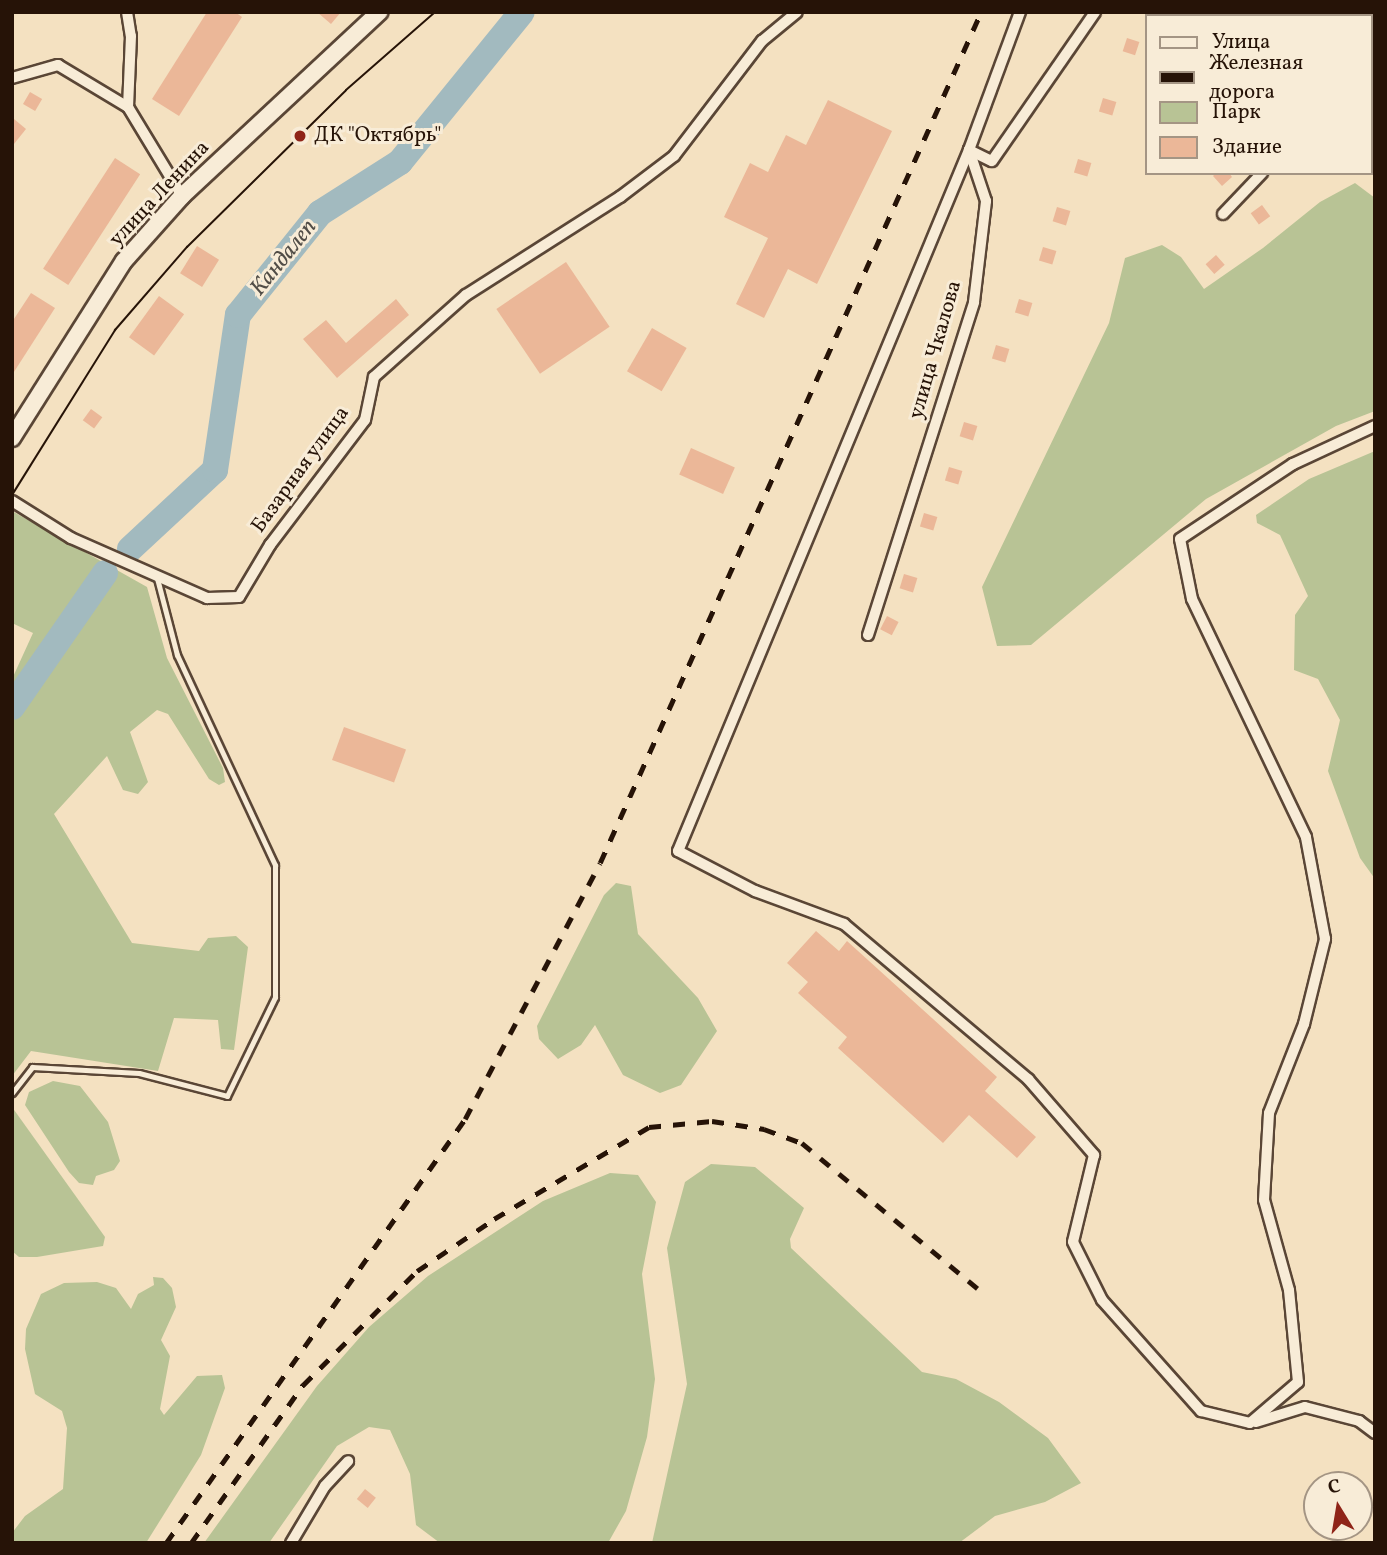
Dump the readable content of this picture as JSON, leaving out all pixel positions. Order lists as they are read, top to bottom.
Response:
{
  "streets": {
    "main road": ["улица Ленина"],
    "street": ["улица Чкалова", "Базарная улица"]
  },
  "water": ["Кандалеп"],
  "places": ["ДК \"Октябрь\""],
  "legend": [
    "Улица",
    "Железная дорога",
    "Парк",
    "Здание"
  ],
  "north": "top"
}
